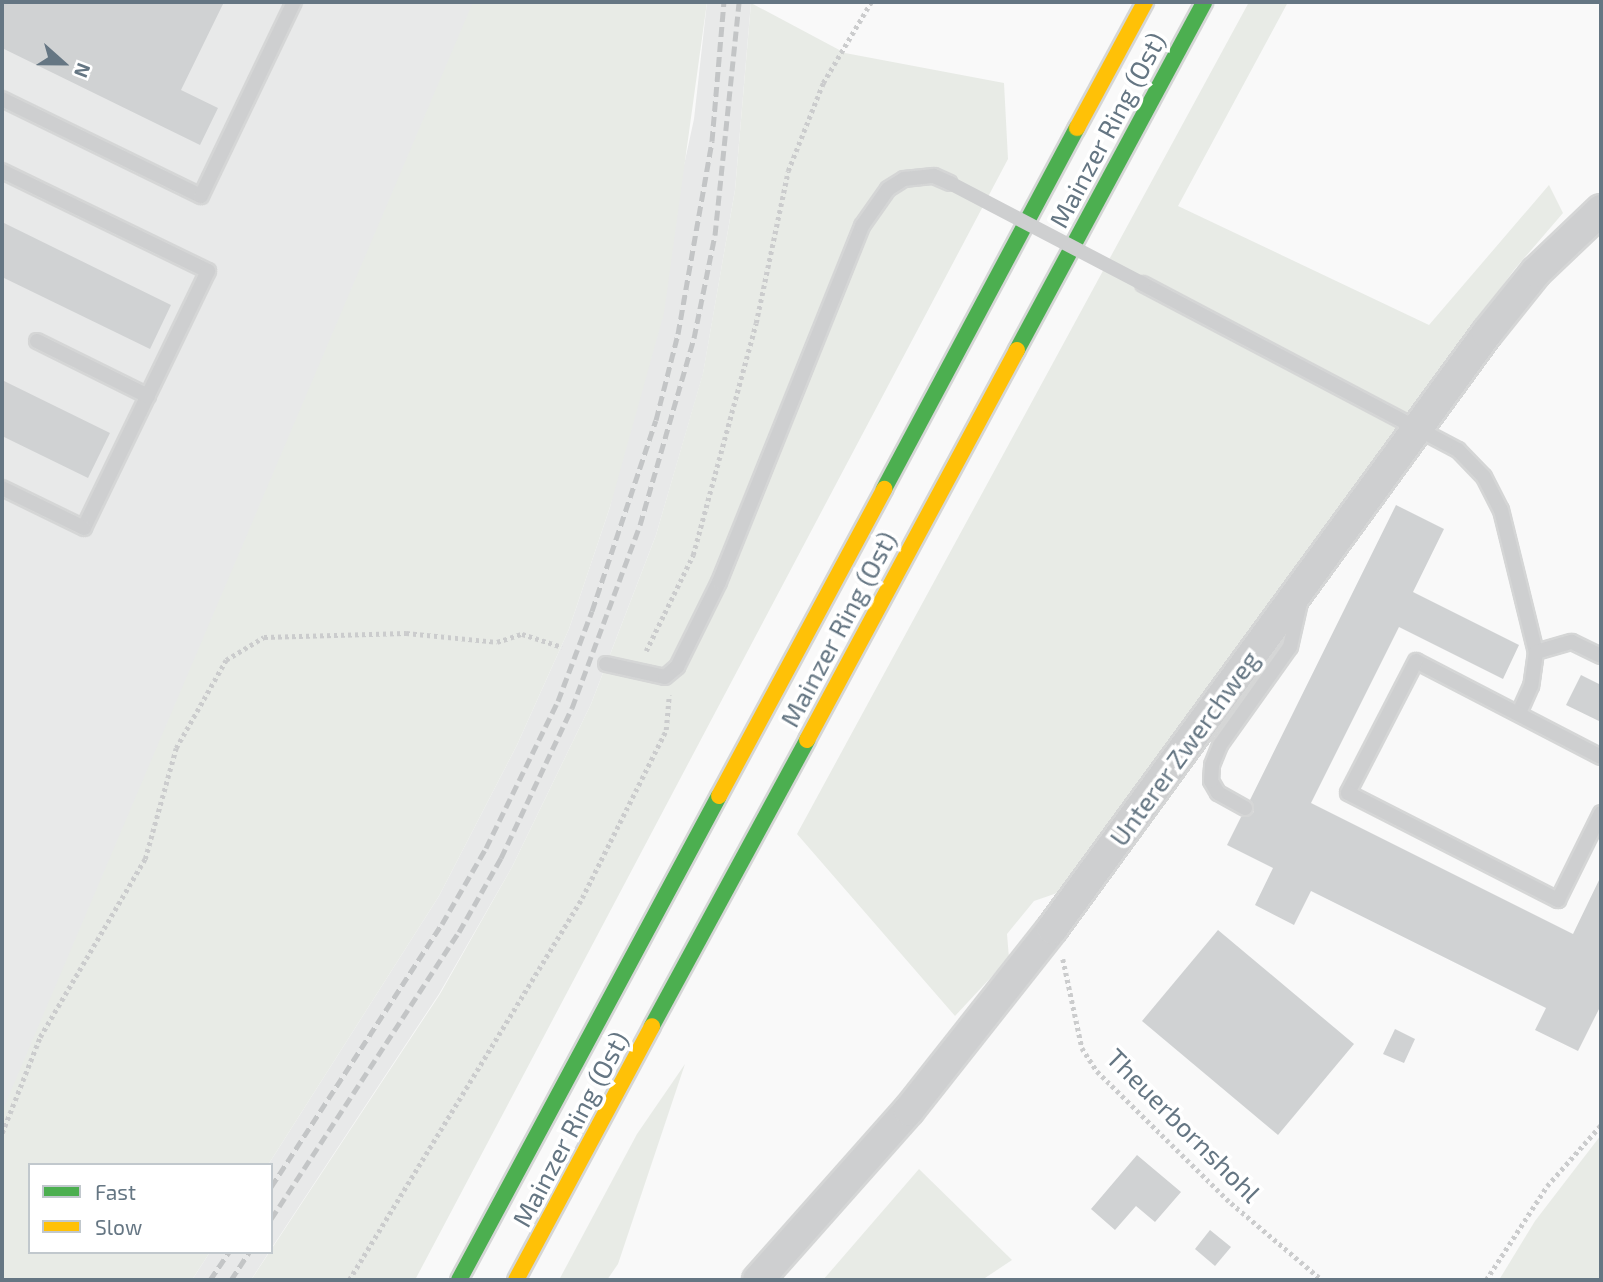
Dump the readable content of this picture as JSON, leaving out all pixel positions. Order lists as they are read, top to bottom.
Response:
{
  "streets": {
    "highway": ["Mainzer Ring (Ost)"],
    "street": ["Unterer Zwerchweg"],
    "path": ["Theuerbornshohl"]
  },
  "crossings": [
    ["Unterer Zwerchweg", "Theuerbornshohl"]
  ],
  "legend": ["Fast", "Slow"],
  "north": "right"
}
